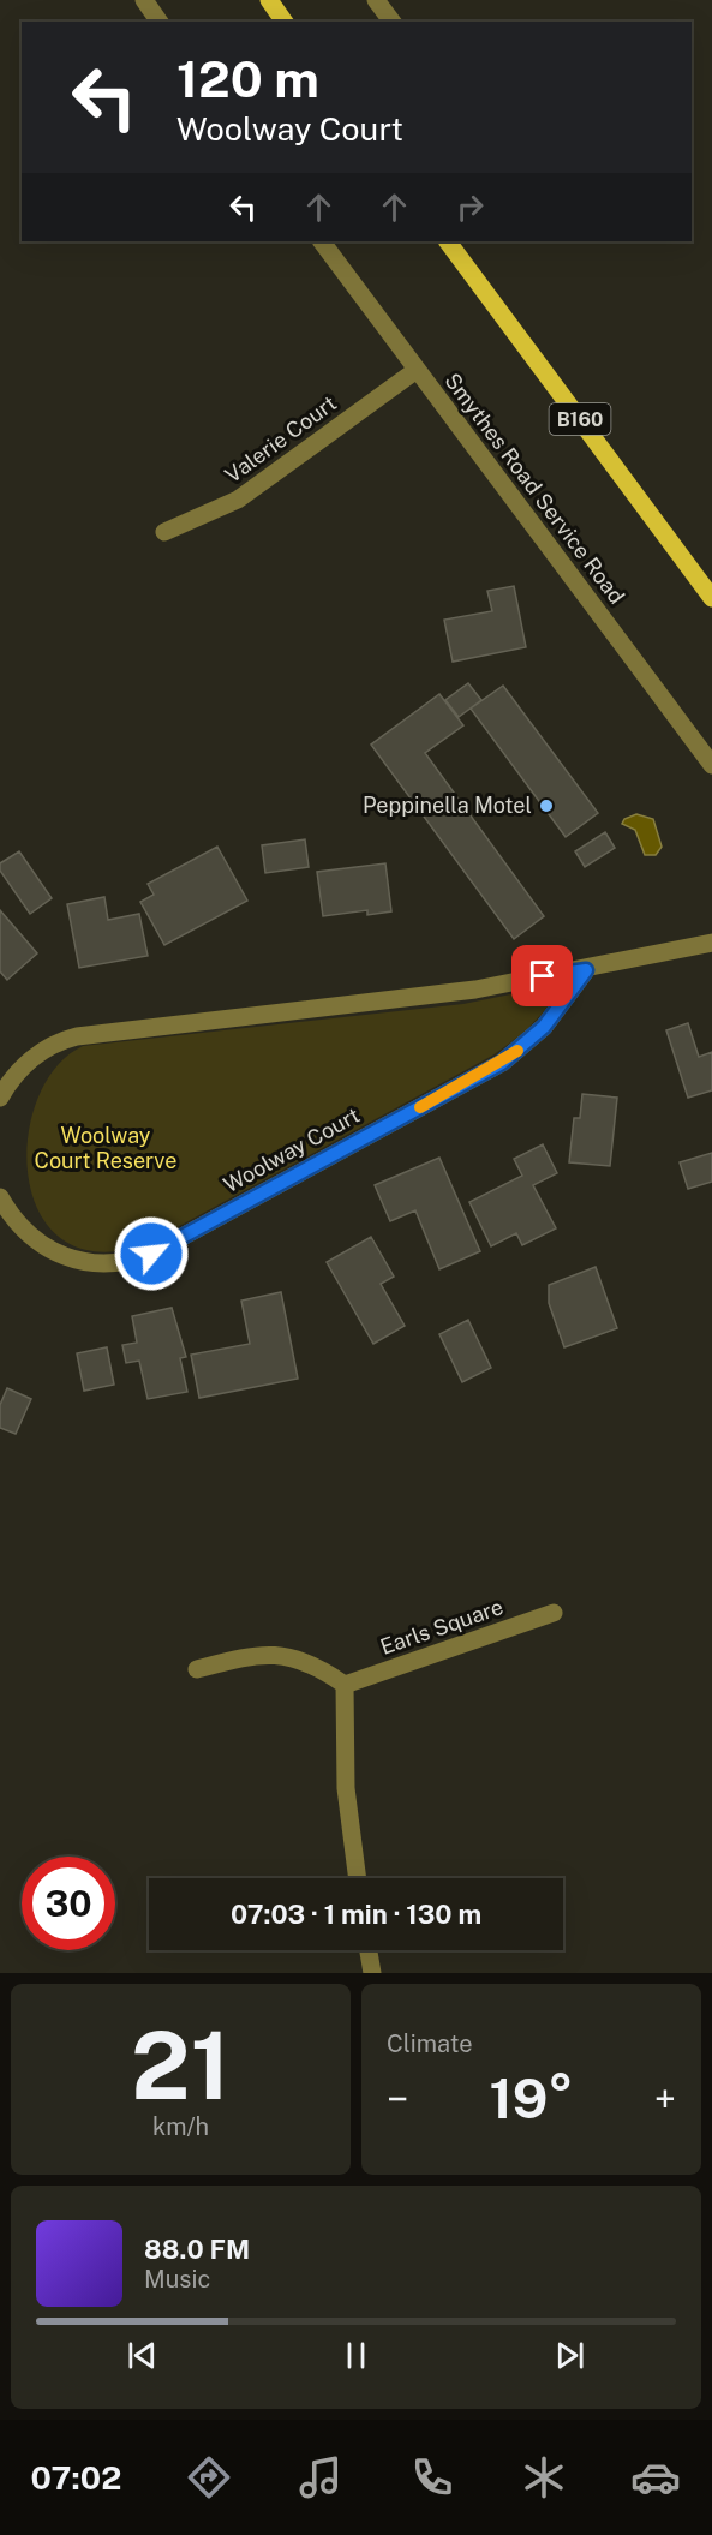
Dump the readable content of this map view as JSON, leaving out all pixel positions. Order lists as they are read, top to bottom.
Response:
{
  "streets": {
    "main road": ["B160"],
    "street": [
      "Valerie Court",
      "Smythes Road Service Road",
      "Woolway Court",
      "Earls Square"
    ]
  },
  "crossings": [
    ["Valerie Court", "Smythes Road Service Road"]
  ],
  "parks": ["Woolway Court Reserve"],
  "places": ["Peppinella Motel"],
  "page": {
    "turn": ["120 m", "Woolway Court"],
    "limit": "30",
    "trip": "07:03 · 1 min · 130 m",
    "tile": [
      ["21", "km/h"],
      "Climate"
    ],
    "heat": ["−", "19°", "+"],
    "song": ["88.0 FM", "Music"],
    "tabs": "07:02"
  }
}
